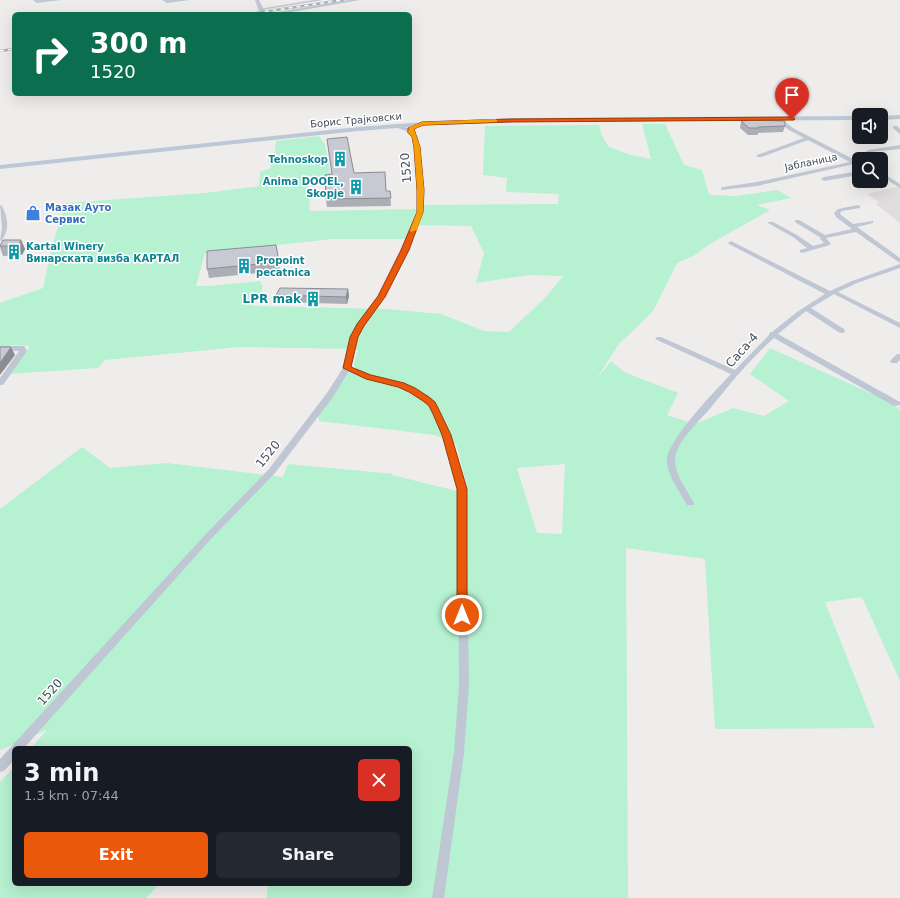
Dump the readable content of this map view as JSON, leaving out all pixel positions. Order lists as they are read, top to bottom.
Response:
{
  "streets": {
    "main road": ["Борис Трајковски"],
    "street": ["Јабланица", "1520", "Саса-4"]
  },
  "places": {
    "building": [
      "Tehnoskop",
      "Anima DOOEL, Skopje",
      "Kartal Winery Винарската визба КАРТАЛ",
      "Propoint pecatnica",
      "LPR mak"
    ],
    "shop": ["Мазак Ауто Сервис"]
  },
  "page": {
    "turn": ["300 m", "1520"],
    "heading": ["3 min", "1.3 km · 07:44"],
    "buttons": ["Exit", "Share"]
  }
}
